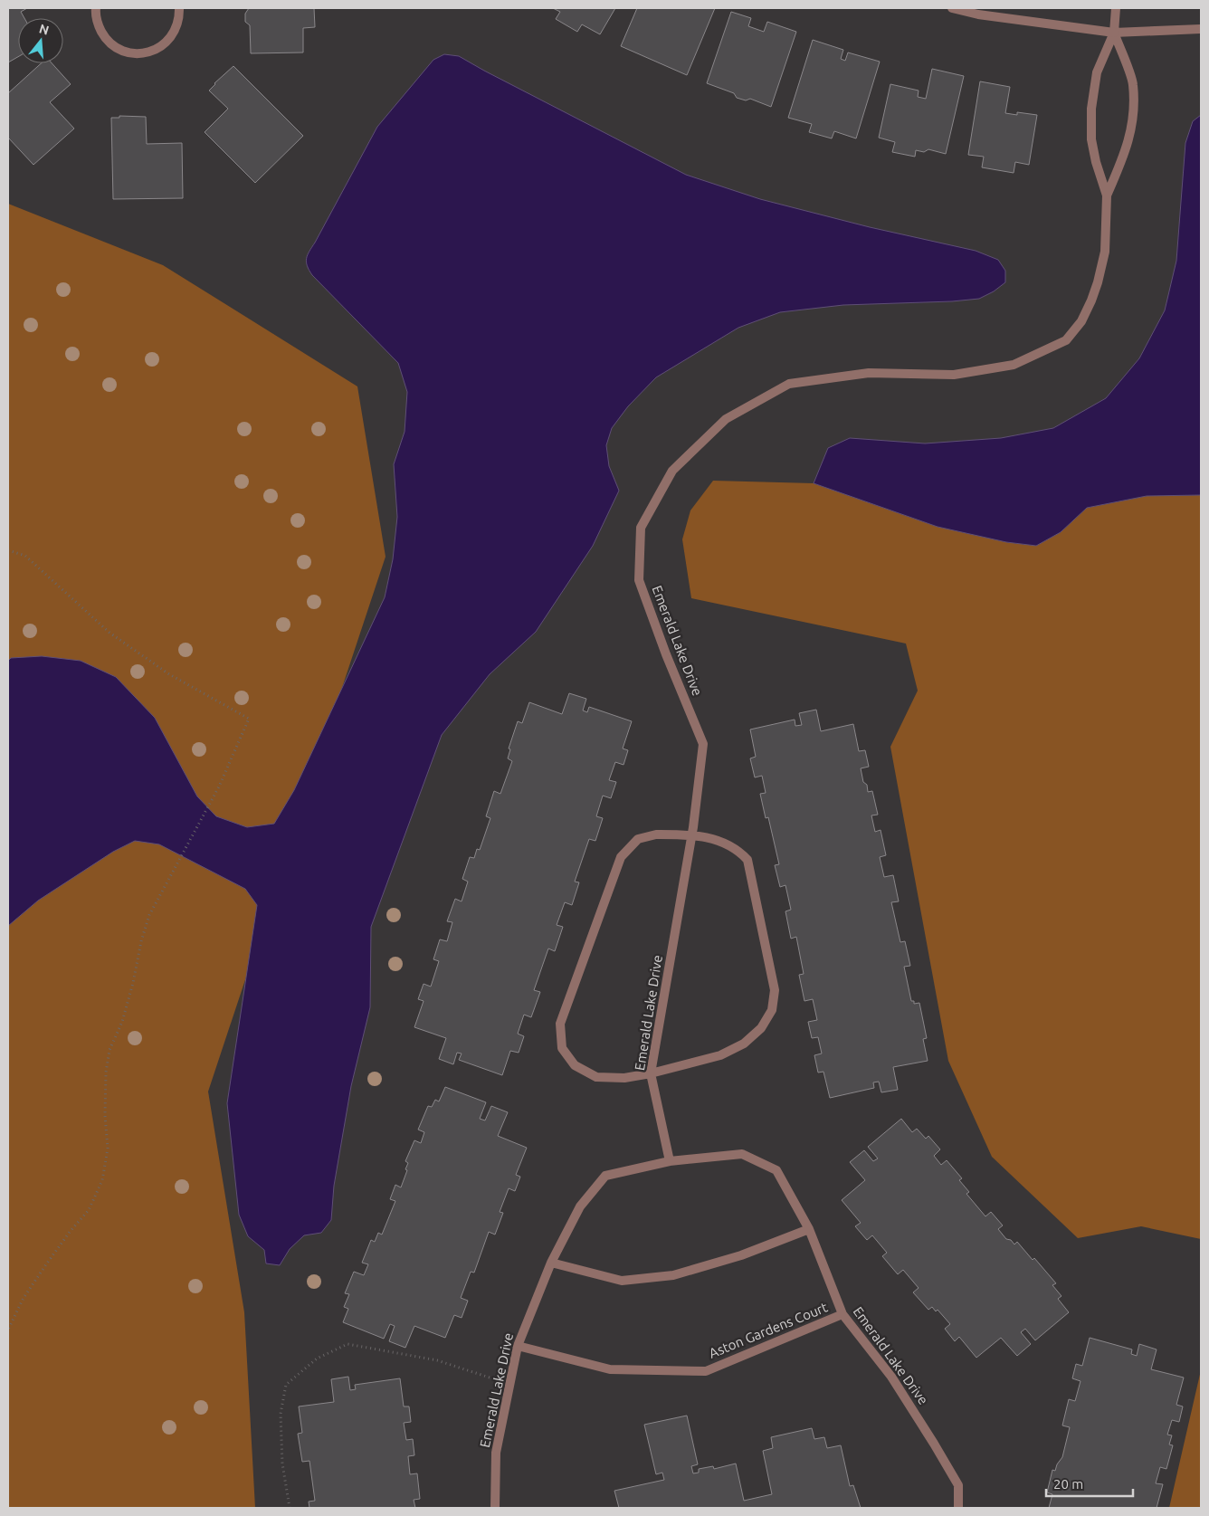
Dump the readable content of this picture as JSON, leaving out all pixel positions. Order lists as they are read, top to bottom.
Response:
{
  "streets": {
    "street": ["Emerald Lake Drive", "Aston Gardens Court"]
  },
  "crossings": [
    ["Emerald Lake Drive", "Aston Gardens Court"]
  ],
  "scale_bar": "20 m",
  "north": "top"
}
